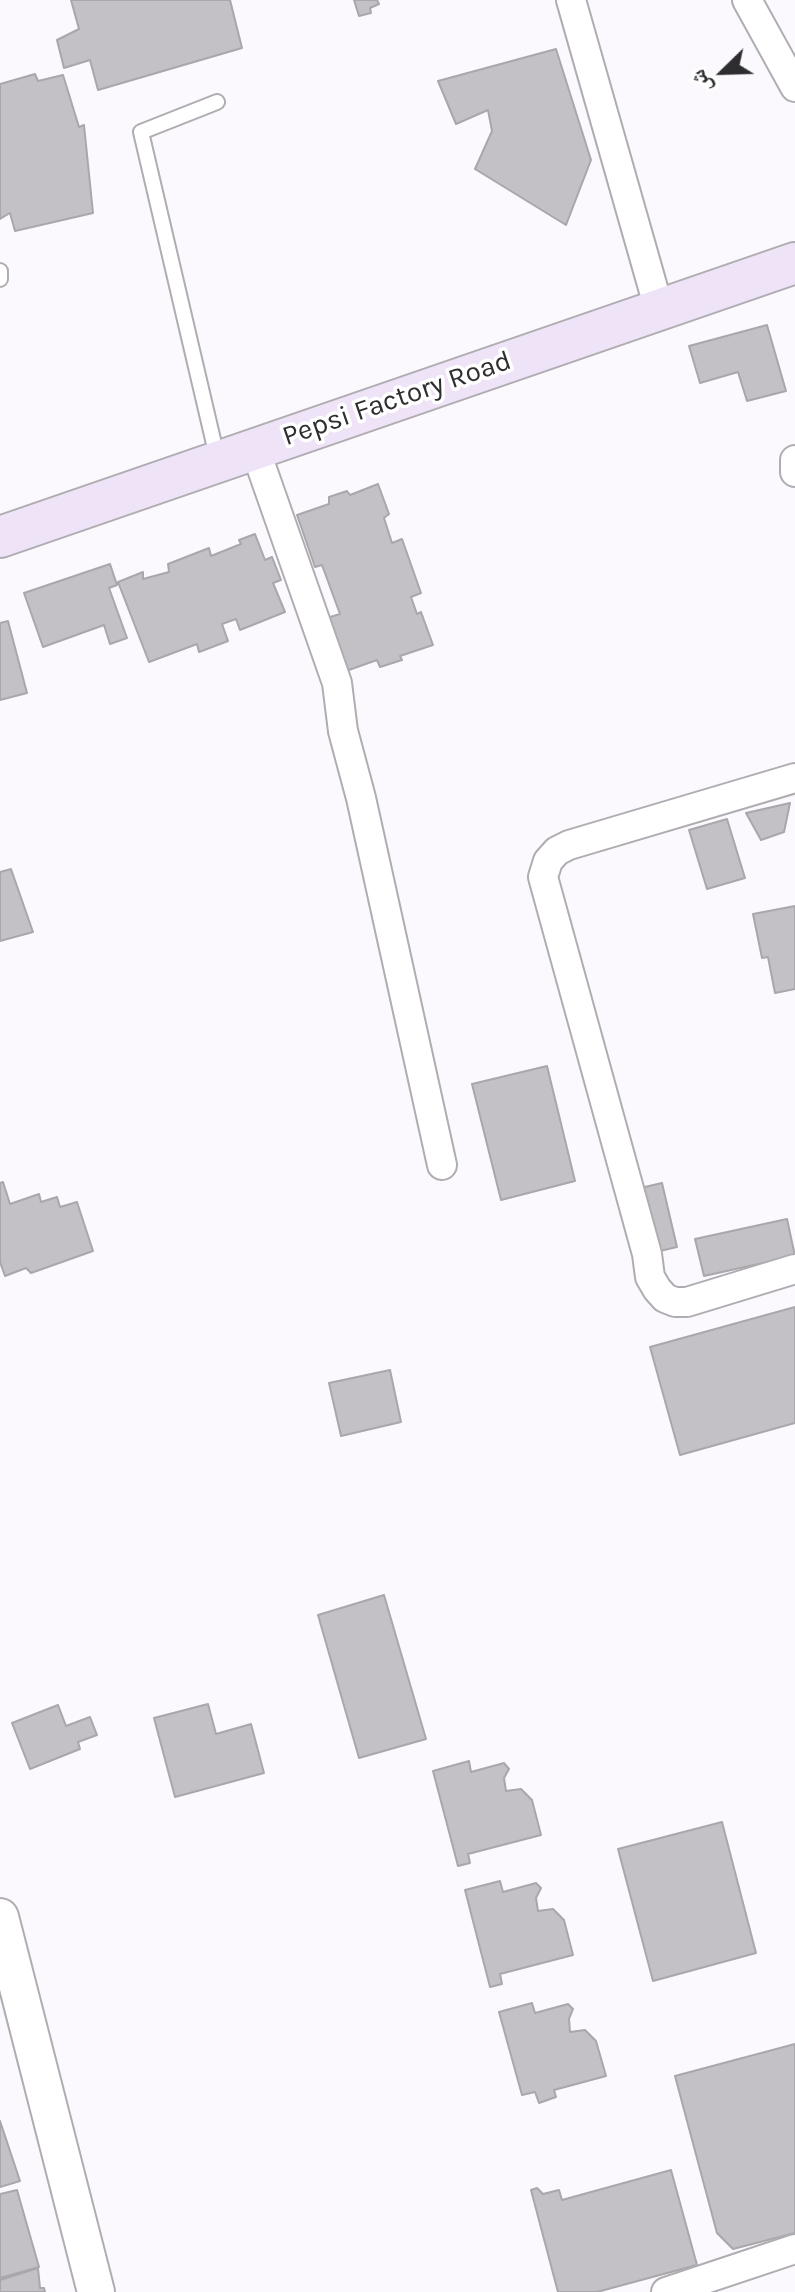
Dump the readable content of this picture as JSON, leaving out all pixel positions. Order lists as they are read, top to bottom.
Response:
{
  "streets": {
    "main road": ["Pepsi Factory Road"]
  },
  "north": "bottom left"
}
